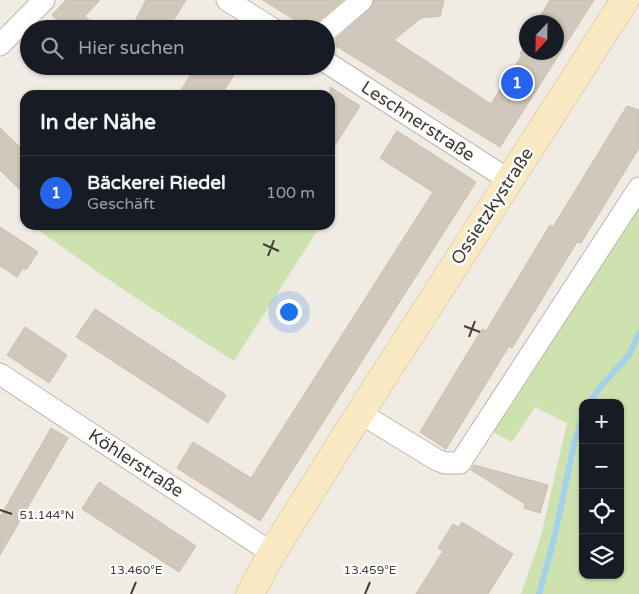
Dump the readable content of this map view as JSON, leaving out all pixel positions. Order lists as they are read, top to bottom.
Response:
{
  "streets": {
    "main road": ["Ossietzkystraße"],
    "street": ["Leschnerstraße", "Köhlerstraße"]
  },
  "crossings": [
    ["Leschnerstraße", "Ossietzkystraße"],
    ["Ossietzkystraße", "Köhlerstraße"]
  ],
  "north": "bottom",
  "page": {
    "search": "Hier suchen",
    "pins": "1",
    "heading": "In der Nähe",
    "list": [
      {
        "mark": "1",
        "name": "Bäckerei Riedel",
        "note": "Geschäft",
        "value": "100 m"
      }
    ],
    "map_buttons": ["+", "−"]
  },
  "coordinates": ["51.144°N", "13.460°E", "13.459°E"]
}
